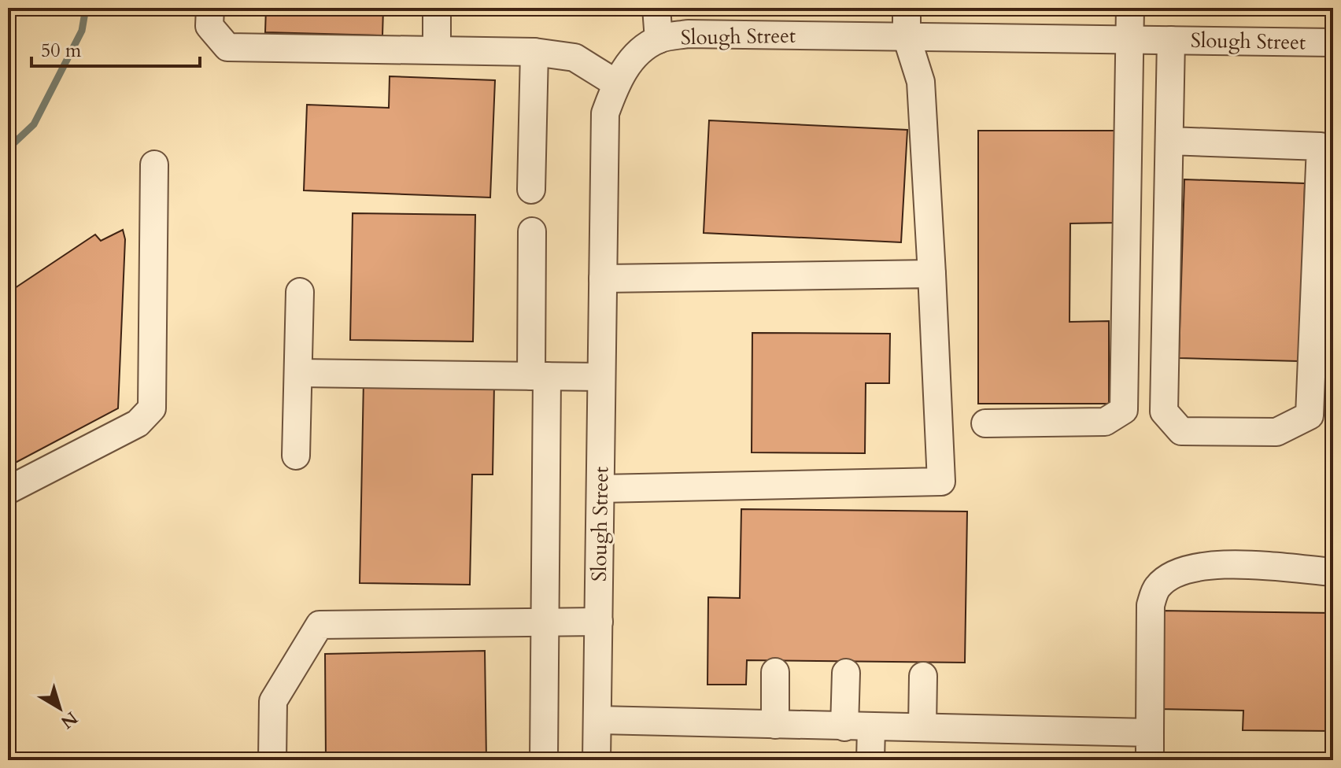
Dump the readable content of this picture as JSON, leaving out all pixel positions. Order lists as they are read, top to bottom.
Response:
{
  "streets": {
    "street": ["Slough Street"]
  },
  "scale_bar": "50 m",
  "north": "bottom right"
}
